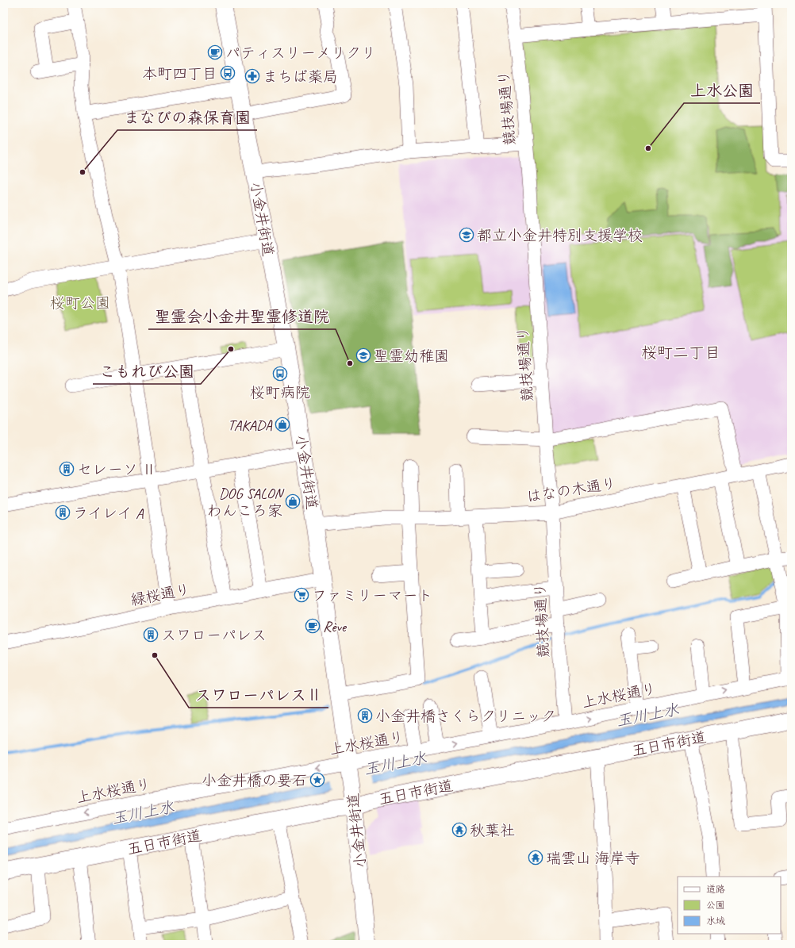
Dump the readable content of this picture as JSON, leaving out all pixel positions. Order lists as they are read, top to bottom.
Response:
{
  "streets": {
    "main road": ["小金井街道", "五日市街道"],
    "street": [
      "競技場通り",
      "はなの木通り",
      "緑桜通り",
      "上水桜通り"
    ]
  },
  "crossings": [
    ["競技場通り", "はなの木通り"],
    ["競技場通り", "上水桜通り"],
    ["小金井街道", "はなの木通り"],
    ["小金井街道", "緑桜通り"],
    ["小金井街道", "上水桜通り"],
    ["小金井街道", "五日市街道"]
  ],
  "districts": ["桜町二丁目"],
  "water": ["玉川上水"],
  "parks": ["桜町公園"],
  "places": {
    "cafe": ["パティスリーメリクリ", "Rève"],
    "bus stop": ["本町四丁目", "桜町病院"],
    "pharmacy": ["まちば薬局"],
    "other": [
      "上水公園",
      "まなびの森保育園",
      "こもれび公園",
      "聖霊会小金井聖霊修道院",
      "スワローパレスⅡ"
    ],
    "school or university": ["都立小金井特別支援学校", "聖霊幼稚園"],
    "shop": ["TAKADA", "DOG SALON わんころ家"],
    "building": [
      "セレーソ Ⅱ",
      "ライレイ A",
      "スワローパレス",
      "小金井橋さくらクリニック"
    ],
    "supermarket": ["ファミリーマート"],
    "place": ["小金井橋の要石"],
    "temple": ["秋葉社", "瑞雲山 海岸寺"]
  },
  "legend": ["道路", "公園", "水域"]
}
